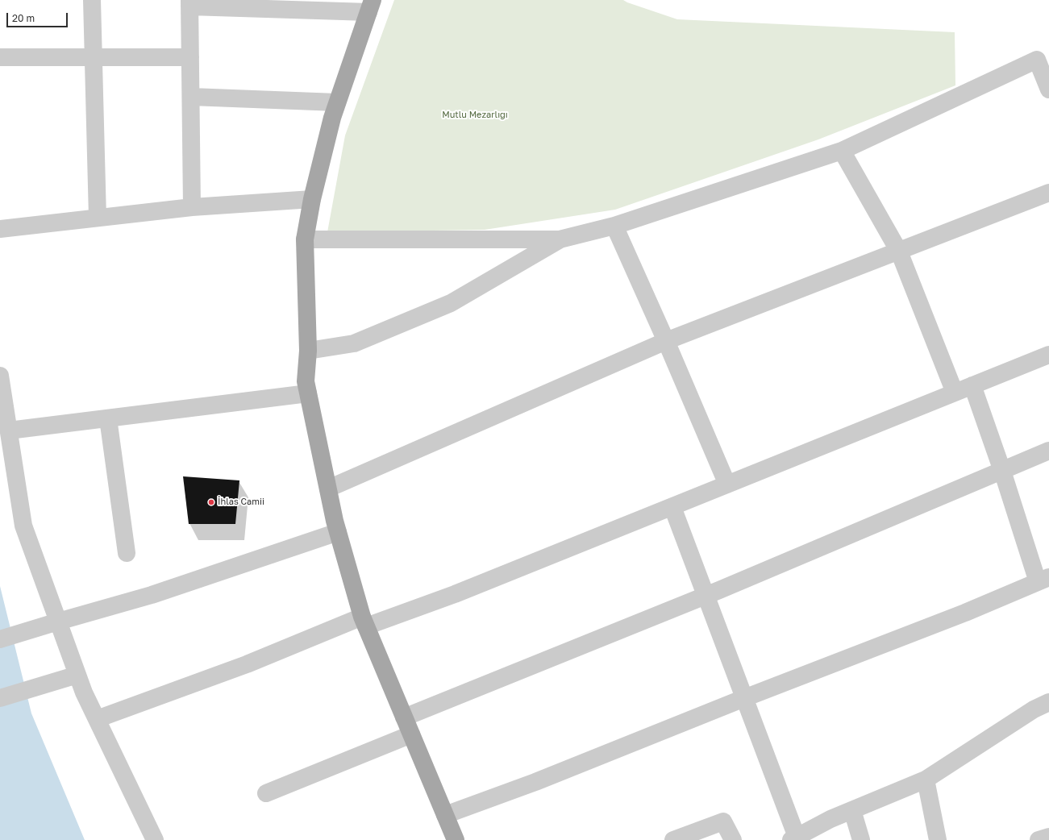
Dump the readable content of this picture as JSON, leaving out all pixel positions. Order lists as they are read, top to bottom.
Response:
{
  "parks": ["Mutlu Mezarlığı"],
  "places": ["İhlas Camii"],
  "scale_bar": "20 m"
}
